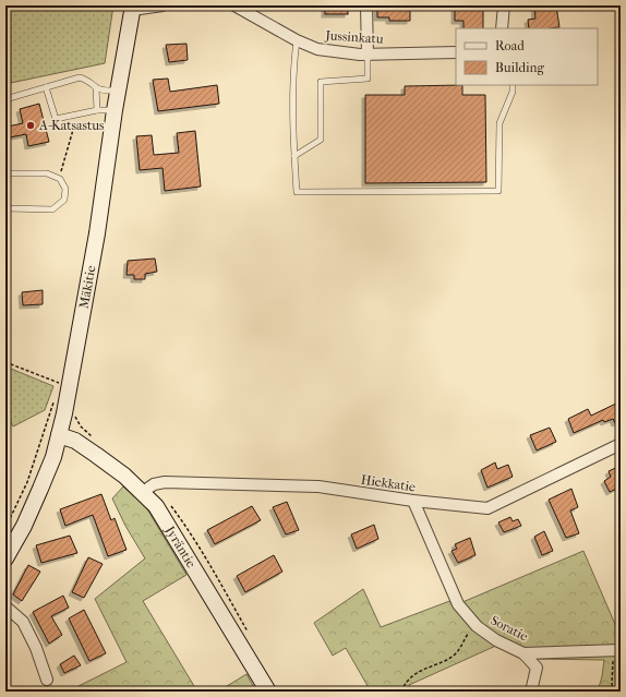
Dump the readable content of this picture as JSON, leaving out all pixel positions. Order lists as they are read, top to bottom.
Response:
{
  "streets": {
    "street": [
      "Jussinkatu",
      "Mäkitie",
      "Hiekkatie",
      "Jyräntie",
      "Soratie"
    ]
  },
  "crossings": [
    ["Mäkitie", "Jyräntie"],
    ["Hiekkatie", "Jyräntie"],
    ["Hiekkatie", "Soratie"]
  ],
  "places": ["A-Katsastus"],
  "legend": ["Road", "Building"]
}
